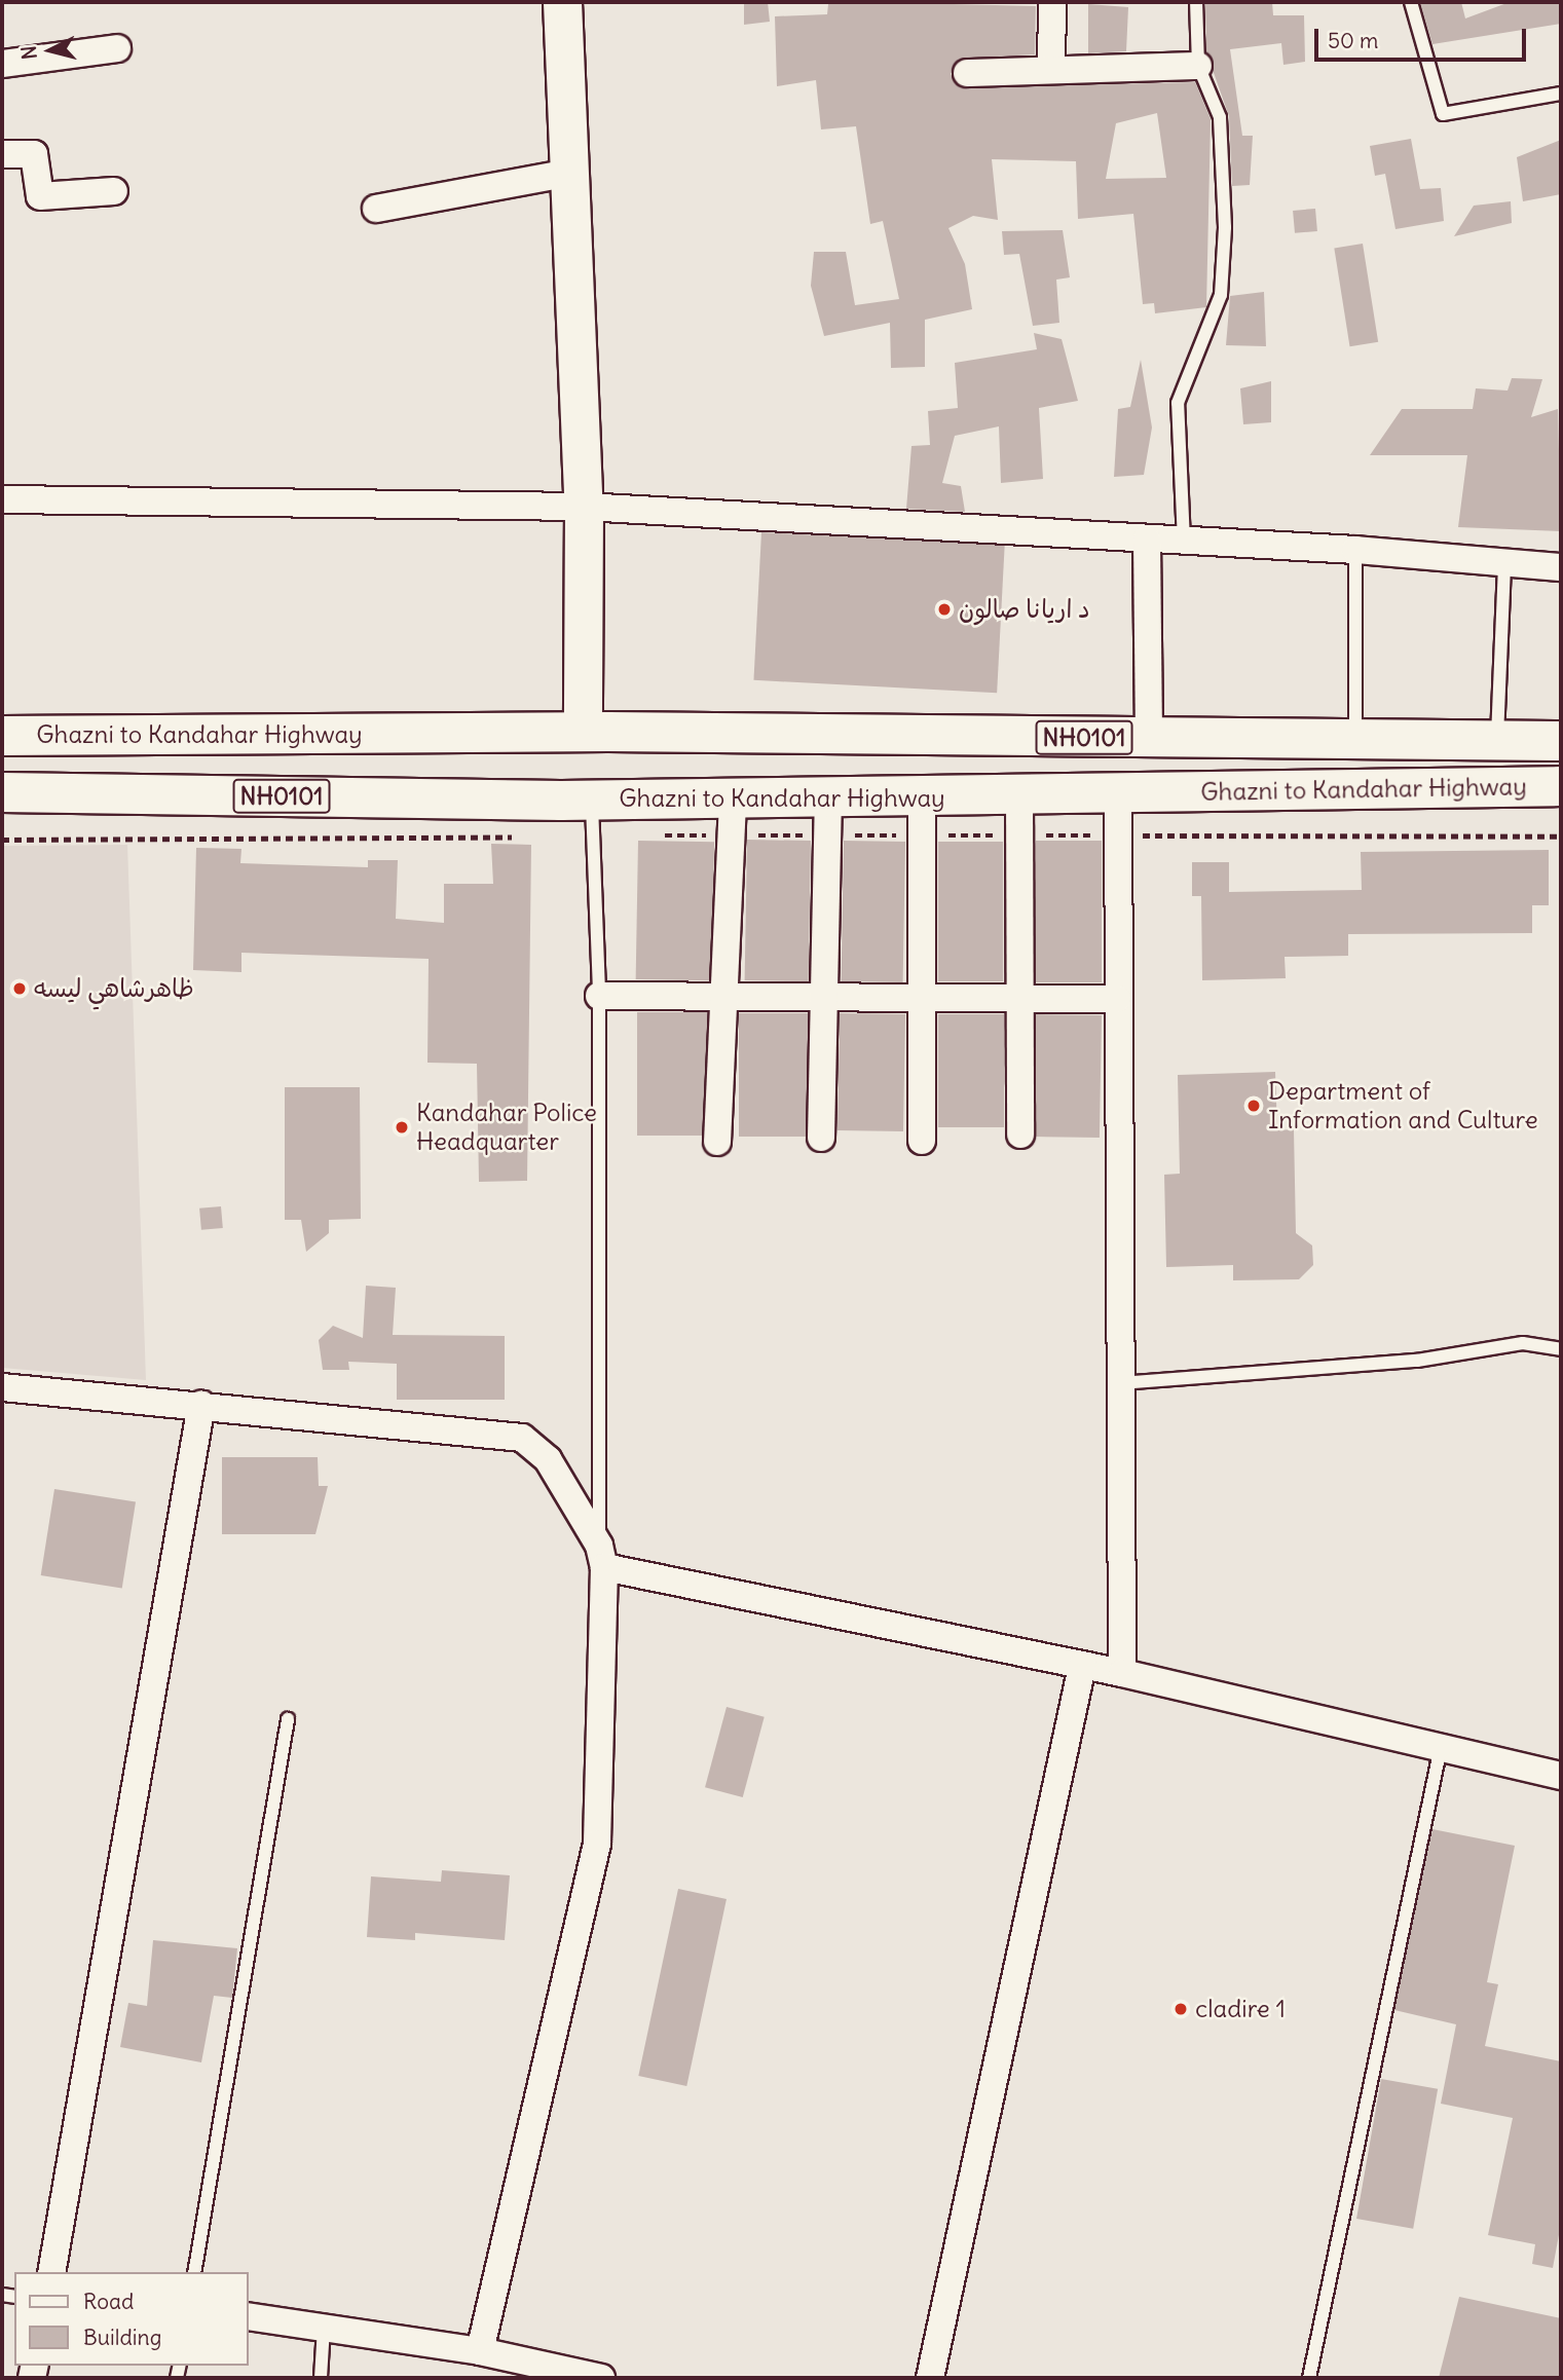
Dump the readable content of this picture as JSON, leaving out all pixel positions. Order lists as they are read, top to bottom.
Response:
{
  "streets": {
    "highway": ["Ghazni to Kandahar Highway", "NH0101"]
  },
  "places": [
    "د اریانا صالون",
    "ظاهرشاهي لیسه",
    "Department of Information and Culture",
    "Kandahar Police Headquarter",
    "cladire 1"
  ],
  "legend": ["Road", "Building"],
  "scale_bar": "50 m",
  "north": "left"
}
